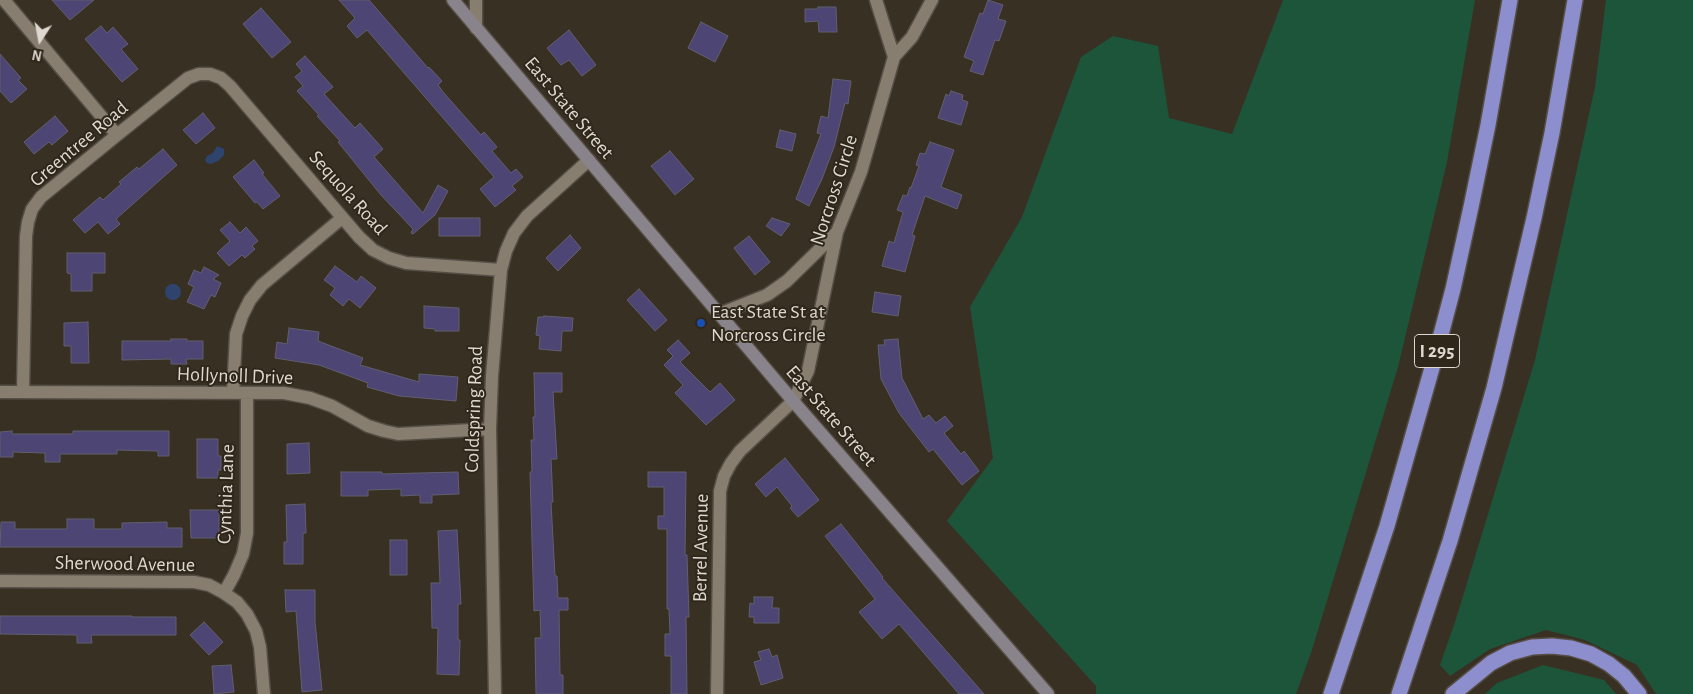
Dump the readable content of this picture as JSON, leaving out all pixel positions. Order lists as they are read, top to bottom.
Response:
{
  "streets": {
    "highway": ["I 295"],
    "street": [
      "East State Street",
      "Greentree Road",
      "Norcross Circle",
      "Sequola Road",
      "Hollynoll Drive",
      "Coldspring Road",
      "Cynthia Lane",
      "Berrel Avenue",
      "Sherwood Avenue"
    ]
  },
  "crossings": [
    ["East State Street", "Norcross Circle"],
    ["East State Street", "Coldspring Road"],
    ["East State Street", "Berrel Avenue"],
    ["Greentree Road", "Sequola Road"],
    ["Greentree Road", "Hollynoll Drive"],
    ["Norcross Circle", "Berrel Avenue"],
    ["Sequola Road", "Coldspring Road"],
    ["Hollynoll Drive", "Coldspring Road"],
    ["Hollynoll Drive", "Cynthia Lane"],
    ["Cynthia Lane", "Sherwood Avenue"]
  ],
  "places": ["East State St at Norcross Circle"],
  "north": "bottom"
}
